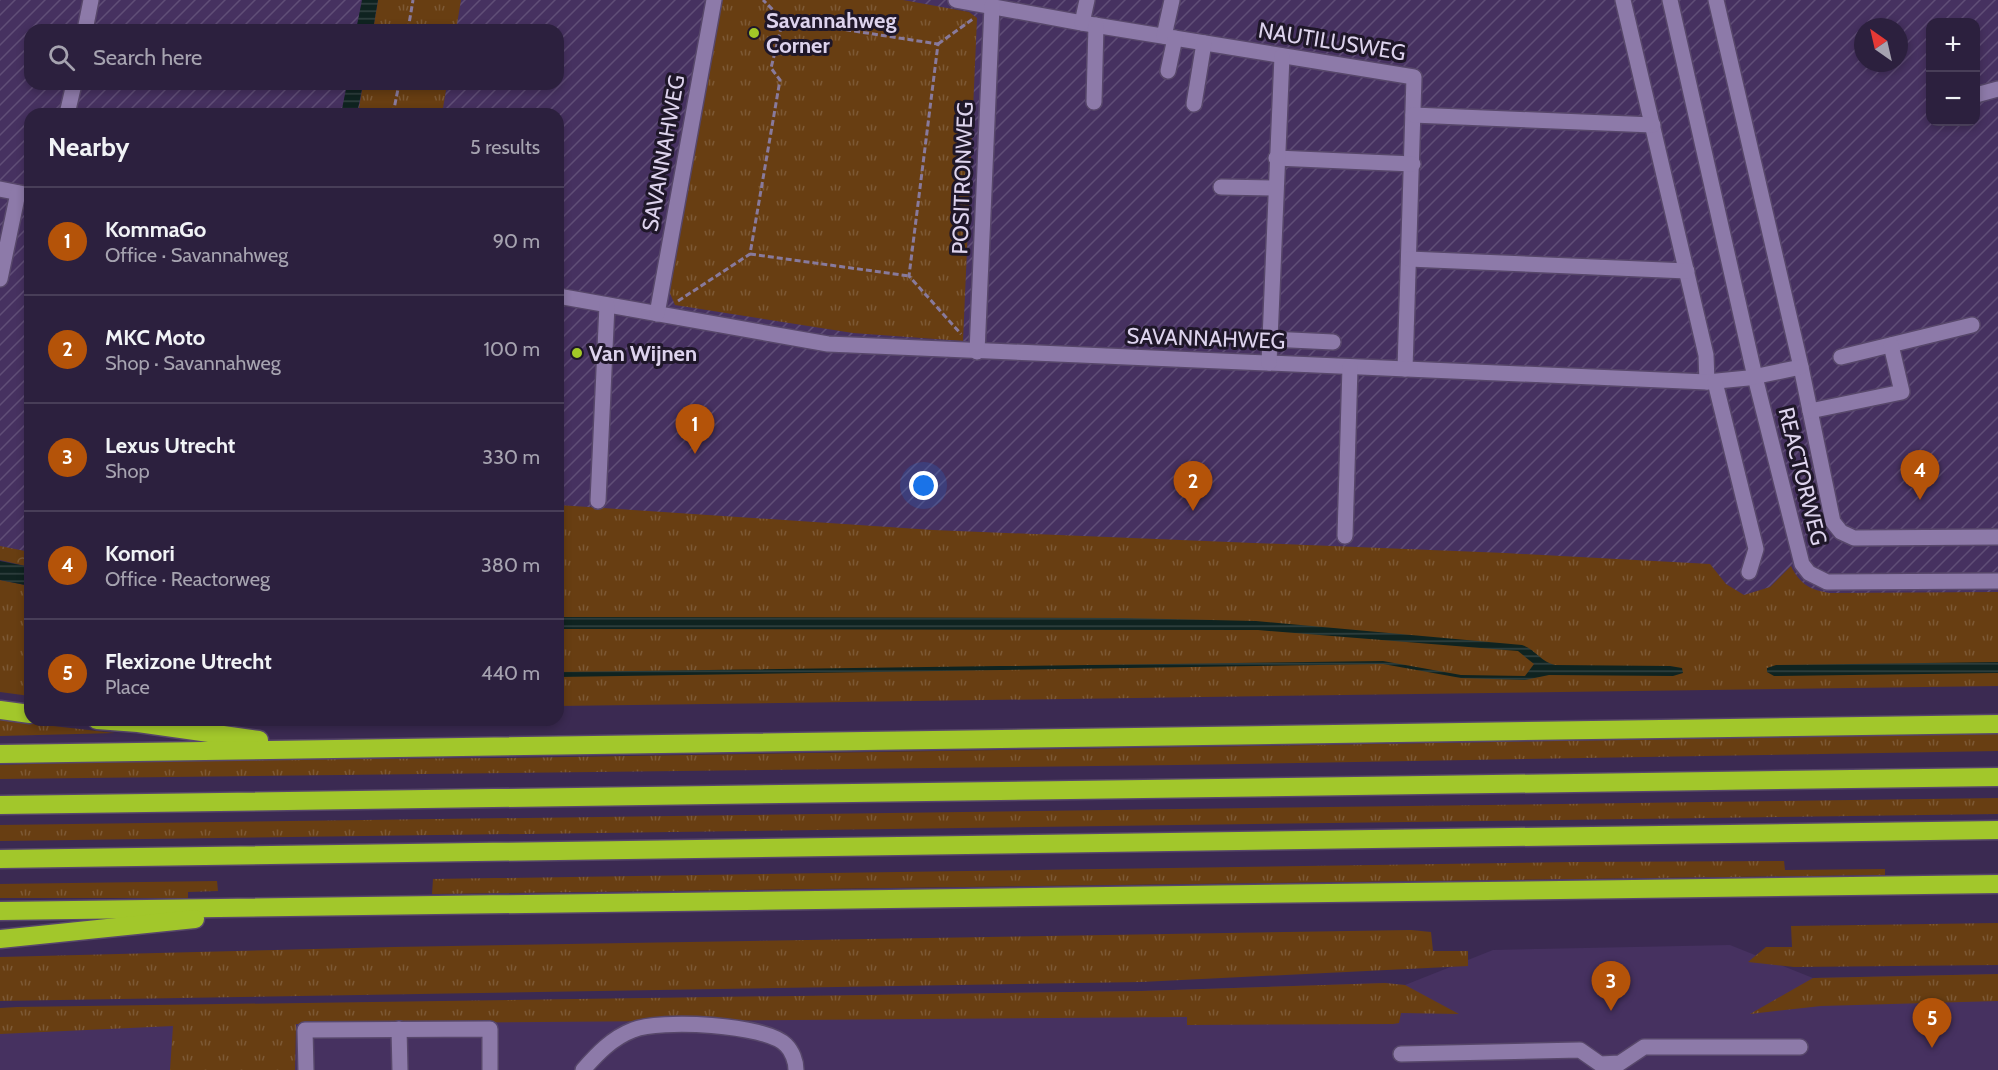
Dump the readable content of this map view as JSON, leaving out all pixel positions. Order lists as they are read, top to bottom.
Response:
{
  "streets": {
    "street": [
      "NAUTILUSWEG",
      "SAVANNAHWEG",
      "POSITRONWEG",
      "REACTORWEG"
    ]
  },
  "crossings": [
    ["NAUTILUSWEG", "SAVANNAHWEG"],
    ["NAUTILUSWEG", "POSITRONWEG"],
    ["SAVANNAHWEG", "POSITRONWEG"],
    ["SAVANNAHWEG", "REACTORWEG"]
  ],
  "places": ["Savannahweg Corner", "Van Wijnen"],
  "north": "top left",
  "page": {
    "map_buttons": ["+", "−"],
    "search": "Search here",
    "heading": ["Nearby", "5 results"],
    "list": [
      {
        "mark": "1",
        "name": "KommaGo",
        "note": "Office · Savannahweg",
        "value": "90 m"
      },
      {
        "mark": "2",
        "name": "MKC Moto",
        "note": "Shop · Savannahweg",
        "value": "100 m"
      },
      {
        "mark": "3",
        "name": "Lexus Utrecht",
        "note": "Shop",
        "value": "330 m"
      },
      {
        "mark": "4",
        "name": "Komori",
        "note": "Office · Reactorweg",
        "value": "380 m"
      },
      {
        "mark": "5",
        "name": "Flexizone Utrecht",
        "note": "Place",
        "value": "440 m"
      }
    ],
    "pins": [
      "1",
      "4",
      "2",
      "3",
      "5"
    ]
  }
}
